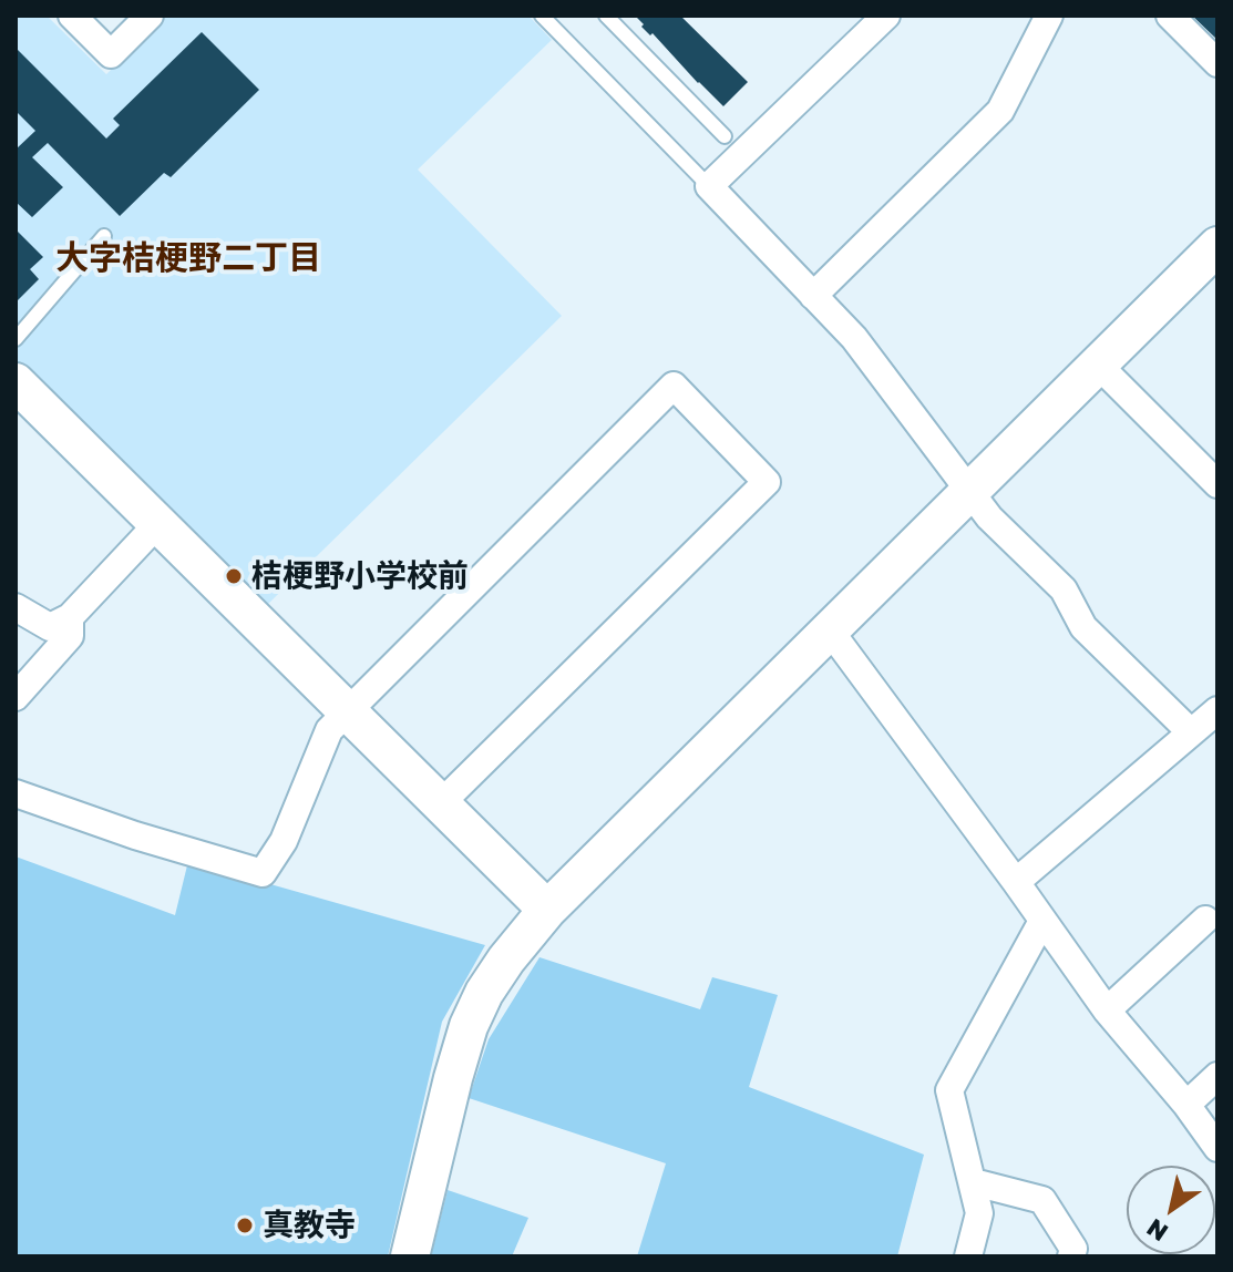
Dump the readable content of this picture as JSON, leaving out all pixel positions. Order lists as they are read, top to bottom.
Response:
{
  "districts": ["大字桔梗野二丁目"],
  "places": ["桔梗野小学校前", "真教寺"],
  "north": "bottom left"
}
